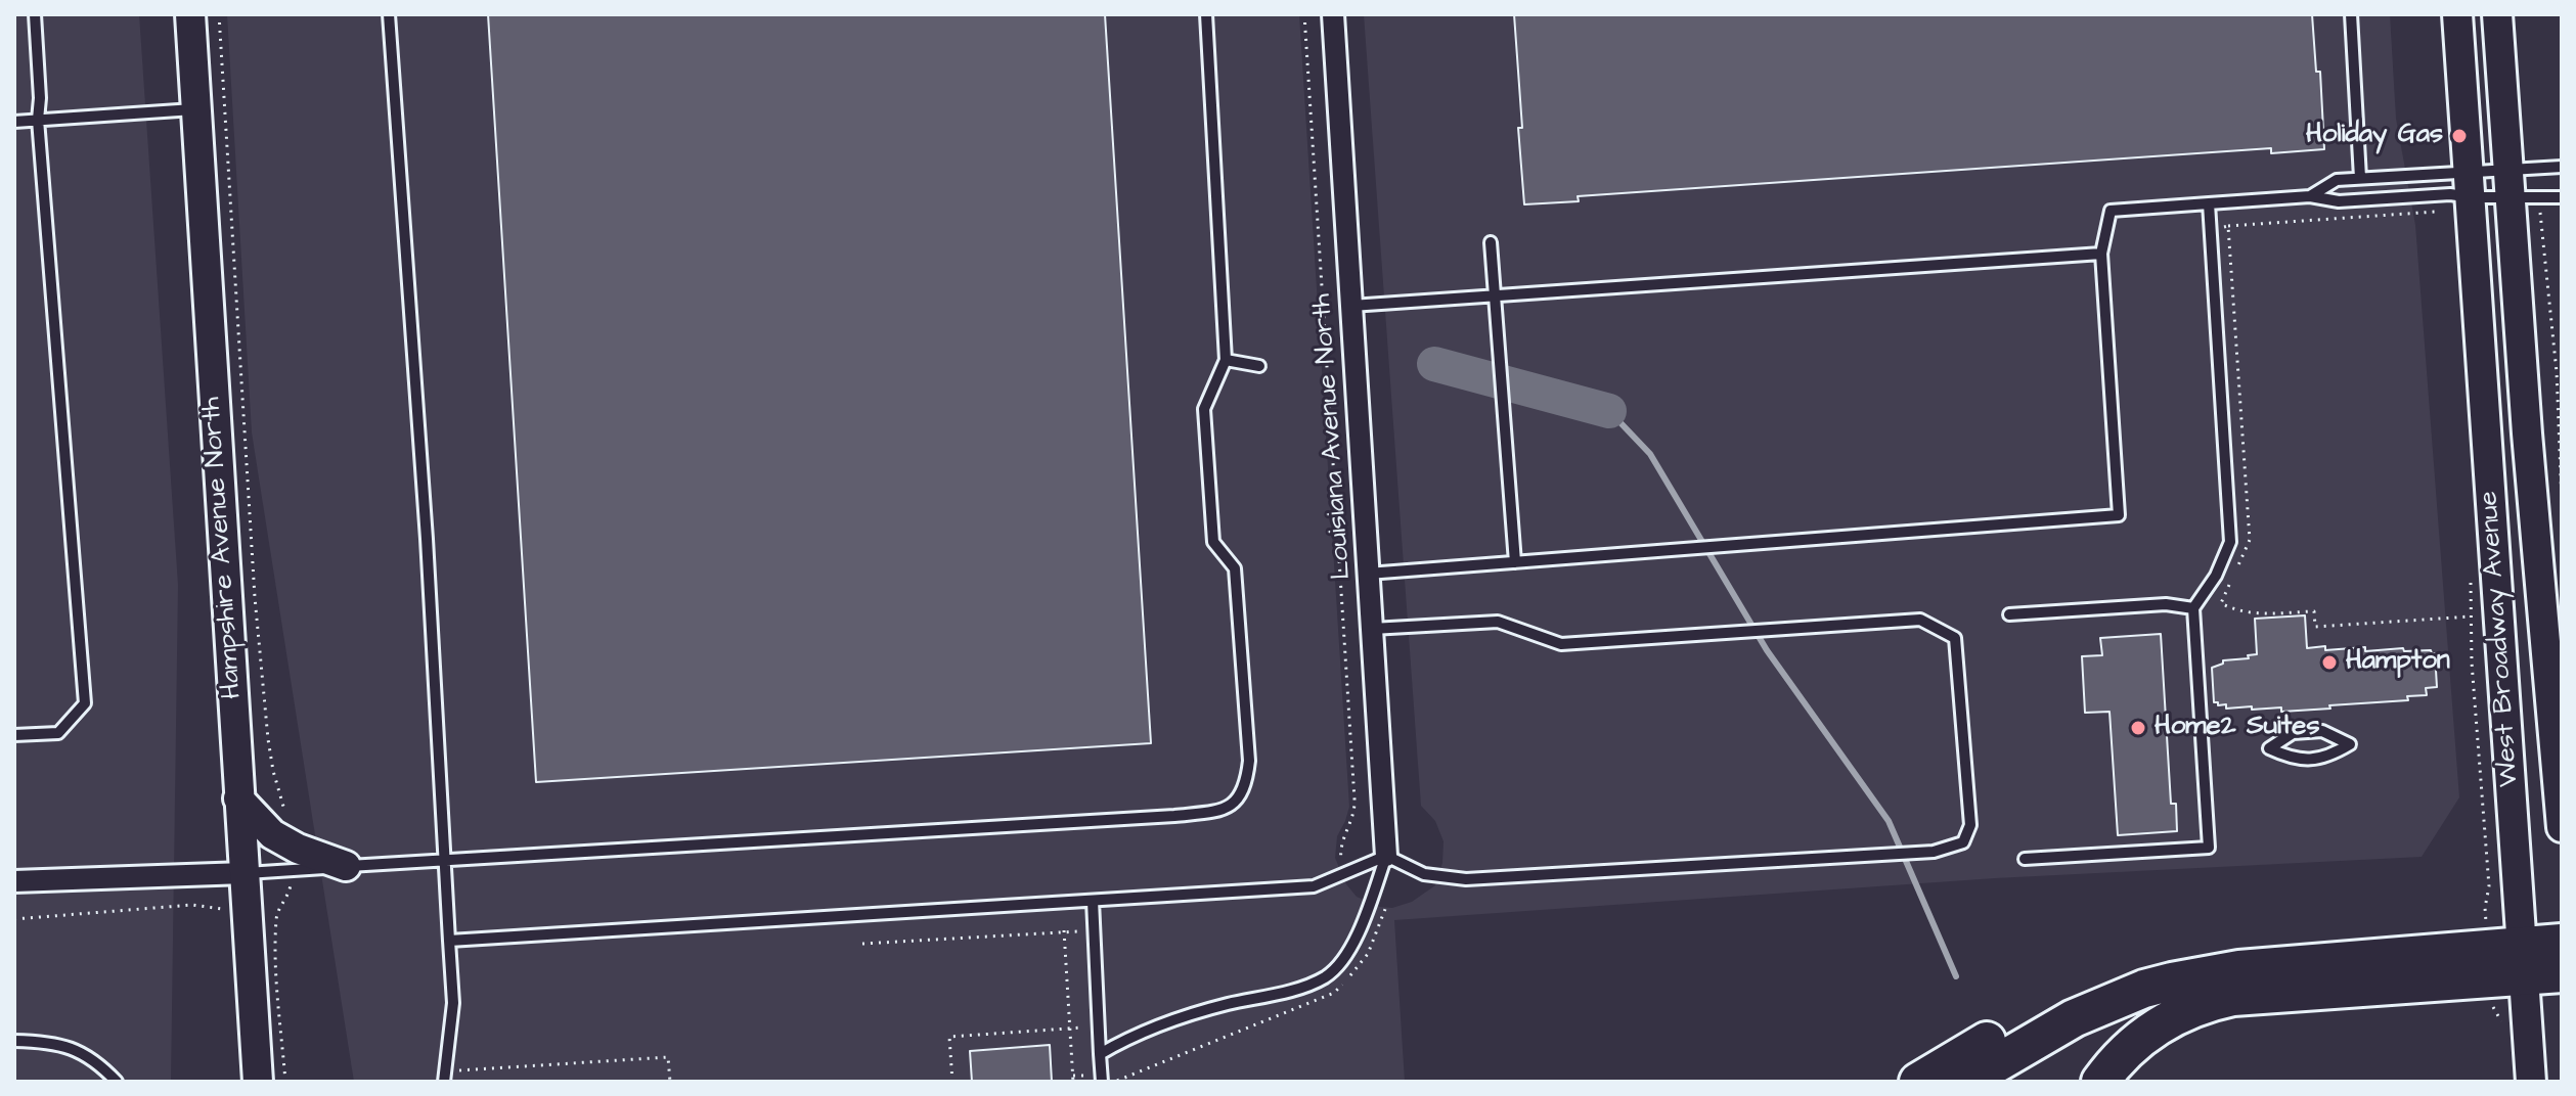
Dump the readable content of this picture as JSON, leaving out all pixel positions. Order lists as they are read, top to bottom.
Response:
{
  "streets": {
    "main road": ["Hampshire Avenue North", "West Broadway Avenue"],
    "street": ["Louisiana Avenue North"]
  },
  "places": ["Holiday Gas", "Hampton", "Home2 Suites"]
}
